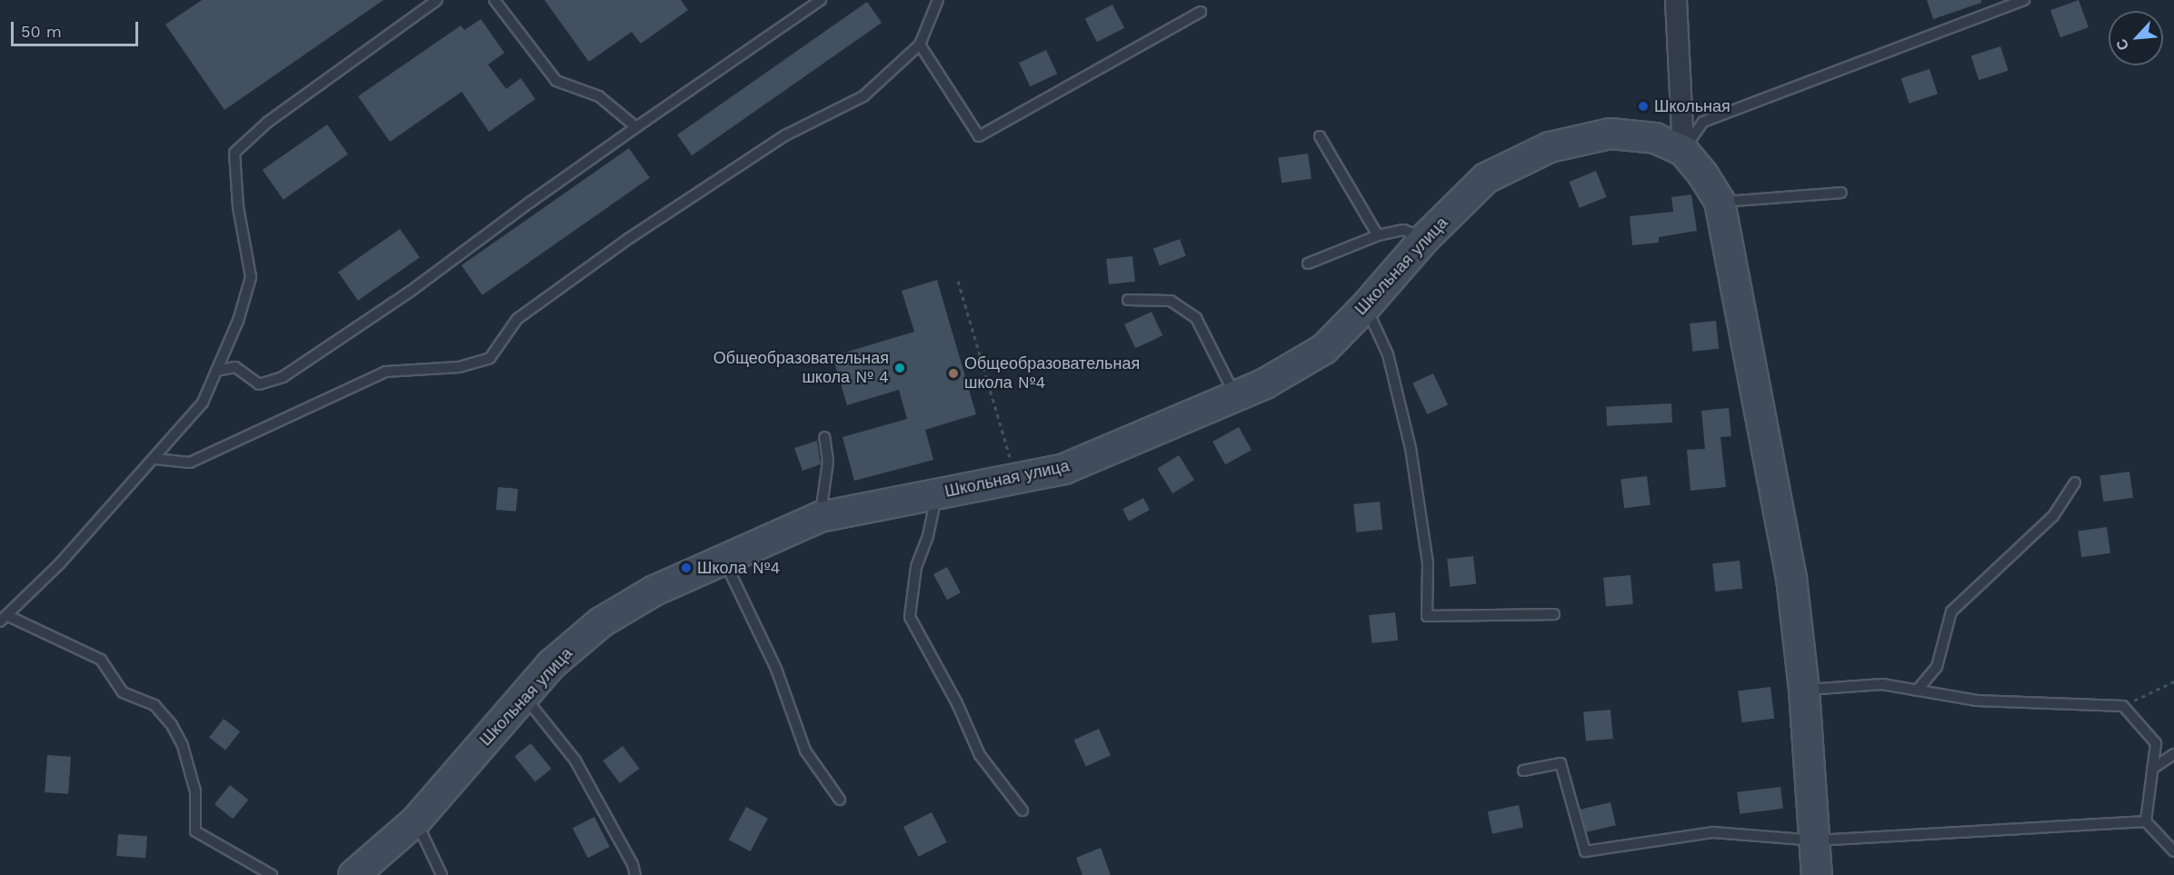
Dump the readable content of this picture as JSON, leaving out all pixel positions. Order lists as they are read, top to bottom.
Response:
{
  "streets": {
    "street": ["Школьная улица"]
  },
  "places": [
    "Школьная",
    "Общеобразовательная школа № 4",
    "Общеобразовательная школа №4",
    "Школа №4"
  ],
  "scale_bar": "50 m",
  "north": "bottom left"
}
